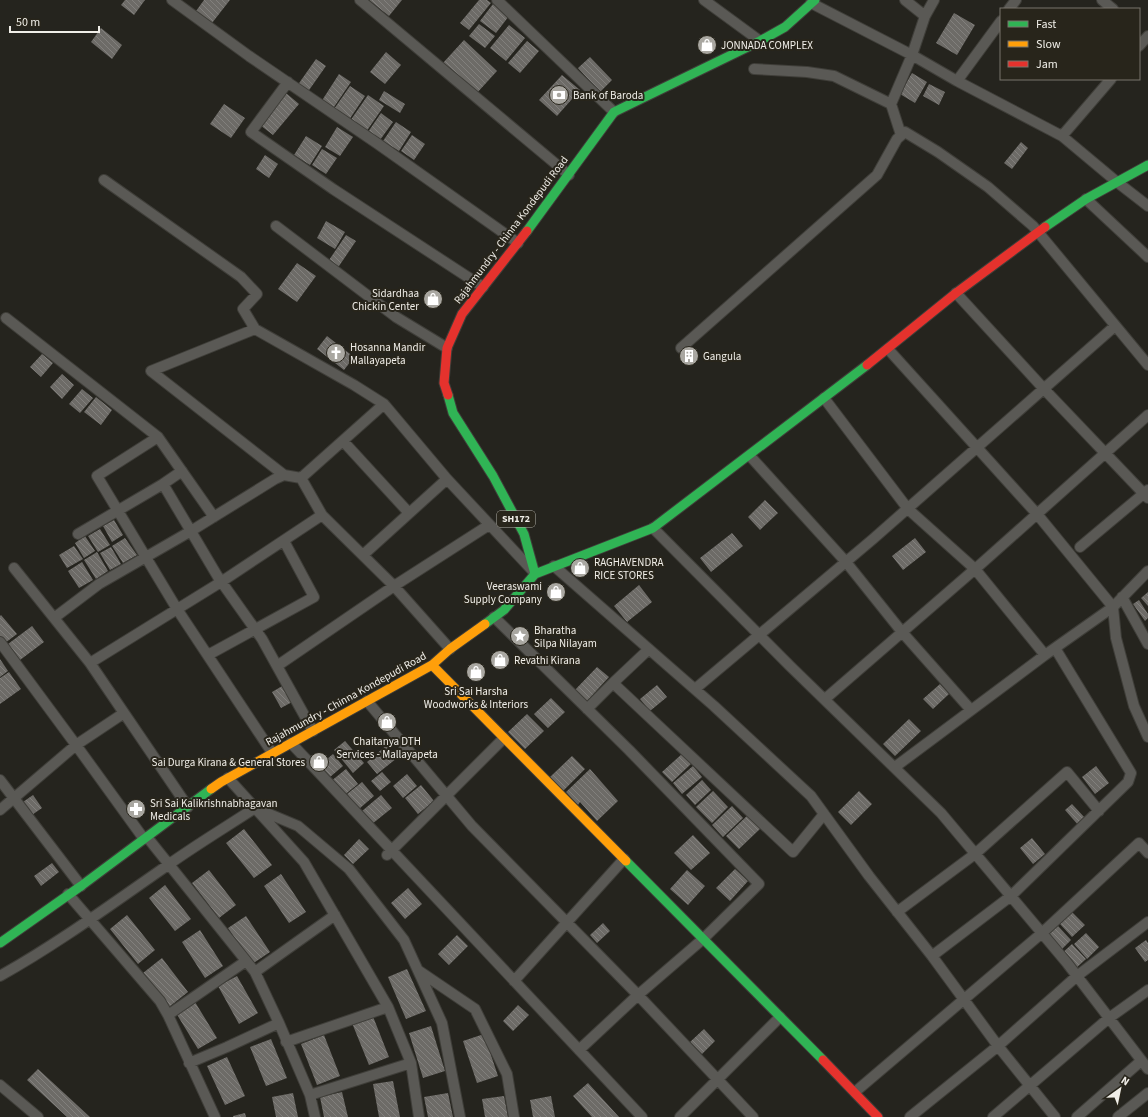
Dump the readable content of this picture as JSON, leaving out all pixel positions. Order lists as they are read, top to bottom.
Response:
{
  "streets": {
    "main road": ["Rajahmundry - Chinna Kondepudi Road", "SH172"]
  },
  "places": {
    "shop": [
      "JONNADA COMPLEX",
      "Sidardhaa Chickin Center",
      "RAGHAVENDRA RICE STORES",
      "Veeraswami Supply Company",
      "Revathi Kirana",
      "Sri Sai Harsha Woodworks & Interiors",
      "Chaitanya DTH Services - Mallayapeta",
      "Sai Durga Kirana & General Stores"
    ],
    "bank": ["Bank of Baroda"],
    "church": ["Hosanna Mandir Mallayapeta"],
    "building": ["Gangula"],
    "place": ["Bharatha Silpa Nilayam"],
    "pharmacy": ["Sri Sai Kalikrishnabhagavan Medicals"]
  },
  "legend": ["Fast", "Slow", "Jam"],
  "scale_bar": "50 m",
  "north": "top right"
}
